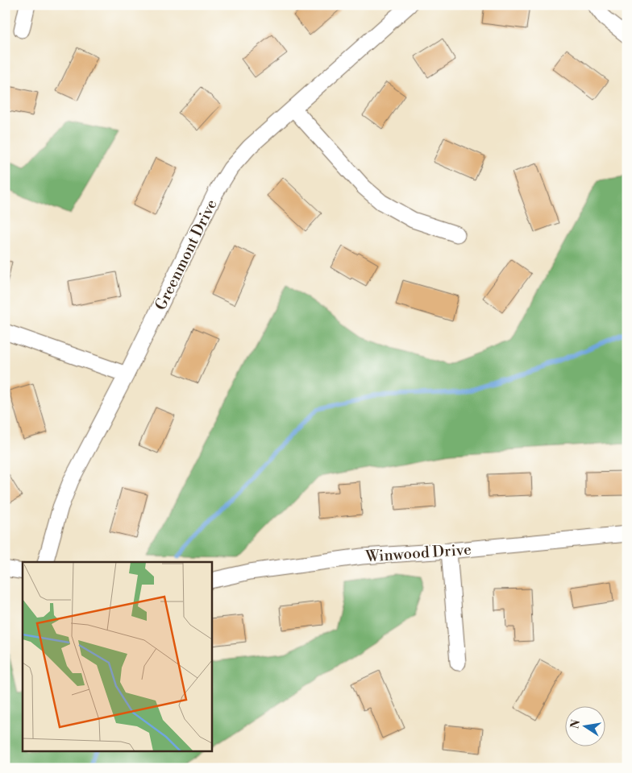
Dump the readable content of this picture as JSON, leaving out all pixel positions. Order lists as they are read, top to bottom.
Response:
{
  "streets": {
    "street": ["Greenmont Drive", "Winwood Drive"]
  },
  "north": "left"
}
